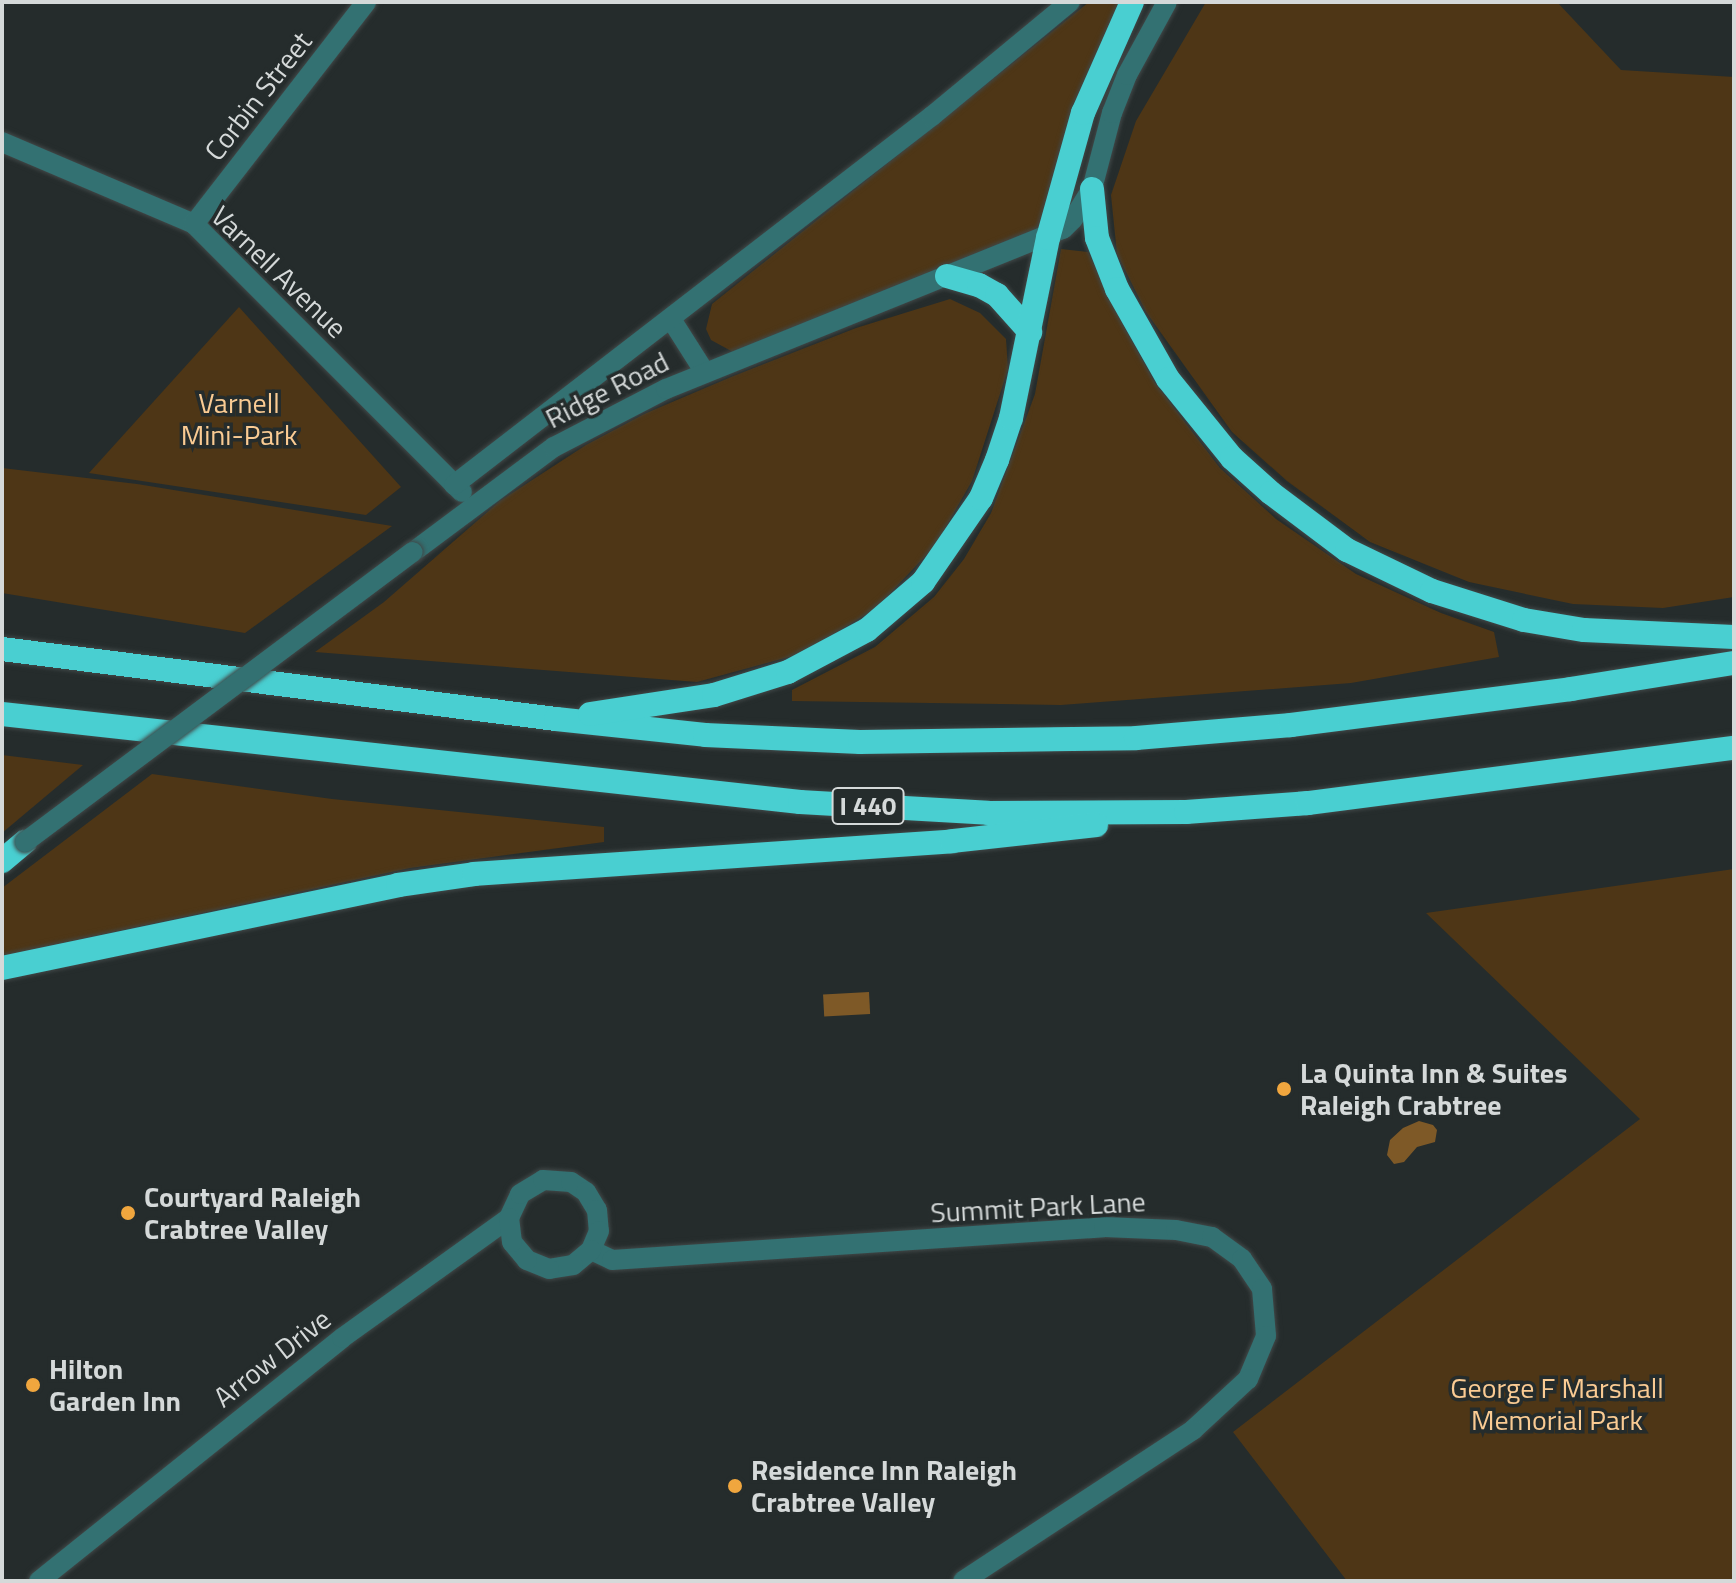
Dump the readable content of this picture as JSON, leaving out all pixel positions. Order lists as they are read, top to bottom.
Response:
{
  "streets": {
    "highway": ["I 440"],
    "street": [
      "Corbin Street",
      "Varnell Avenue",
      "Ridge Road",
      "Summit Park Lane",
      "Arrow Drive"
    ]
  },
  "crossings": [
    ["Corbin Street", "Varnell Avenue"],
    ["Varnell Avenue", "Ridge Road"],
    ["Summit Park Lane", "Arrow Drive"]
  ],
  "parks": ["Varnell Mini-Park", "George F Marshall Memorial Park"],
  "places": [
    "La Quinta Inn & Suites Raleigh Crabtree",
    "Courtyard Raleigh Crabtree Valley",
    "Hilton Garden Inn",
    "Residence Inn Raleigh Crabtree Valley"
  ]
}
